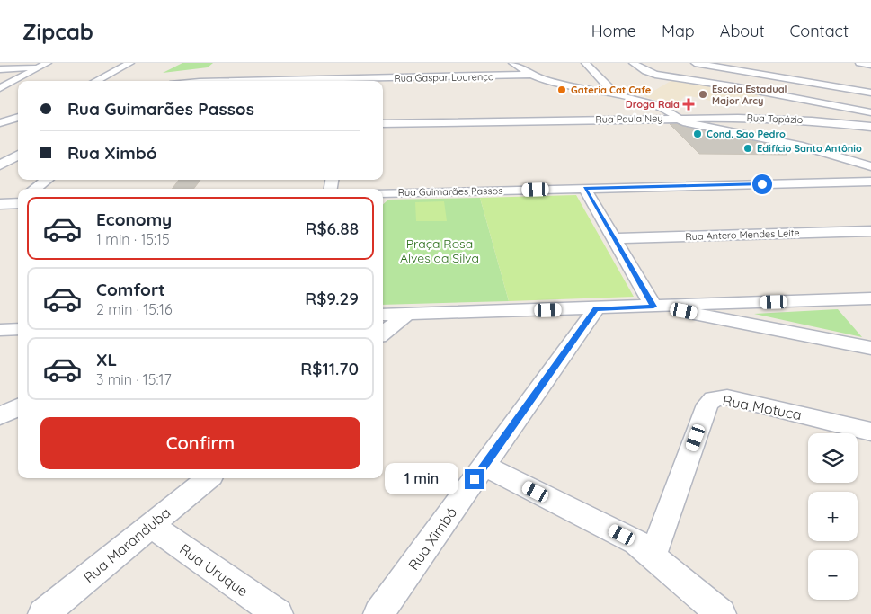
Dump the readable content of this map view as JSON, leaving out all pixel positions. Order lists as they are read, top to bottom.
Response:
{
  "streets": {
    "street": [
      "Rua Gaspar Lourenço",
      "Rua Paula Ney",
      "Rua Topázio",
      "Rua Guimarães Passos",
      "Rua Antero Mendes Leite",
      "Rua Motuca",
      "Rua Ximbó",
      "Rua Maranduba",
      "Rua Uruque"
    ]
  },
  "crossings": [
    ["Rua Paula Ney", "Rua Topázio"],
    ["Rua Maranduba", "Rua Uruque"]
  ],
  "parks": ["Praça Rosa Alves da Silva"],
  "places": {
    "other": [
      "Gateria Cat Cafe",
      "Escola Estadual Major Arcy",
      "Cond. Sao Pedro",
      "Edifício Santo Antônio"
    ],
    "health": ["Droga Raia"]
  },
  "page": {
    "header": "Zipcab",
    "nav": [
      "Home",
      "Map",
      "About",
      "Contact"
    ],
    "banner": ["Rua Guimarães Passos", "Rua Ximbó"],
    "list": [
      {
        "name": "Economy",
        "note": "1 min · 15:15",
        "value": "R$6.88"
      },
      {
        "name": "Comfort",
        "note": "2 min · 15:16",
        "value": "R$9.29"
      },
      {
        "name": "XL",
        "note": "3 min · 15:17",
        "value": "R$11.70"
      }
    ],
    "buttons": "Confirm",
    "map_buttons": ["+", "−"],
    "bubble": "1 min"
  }
}
